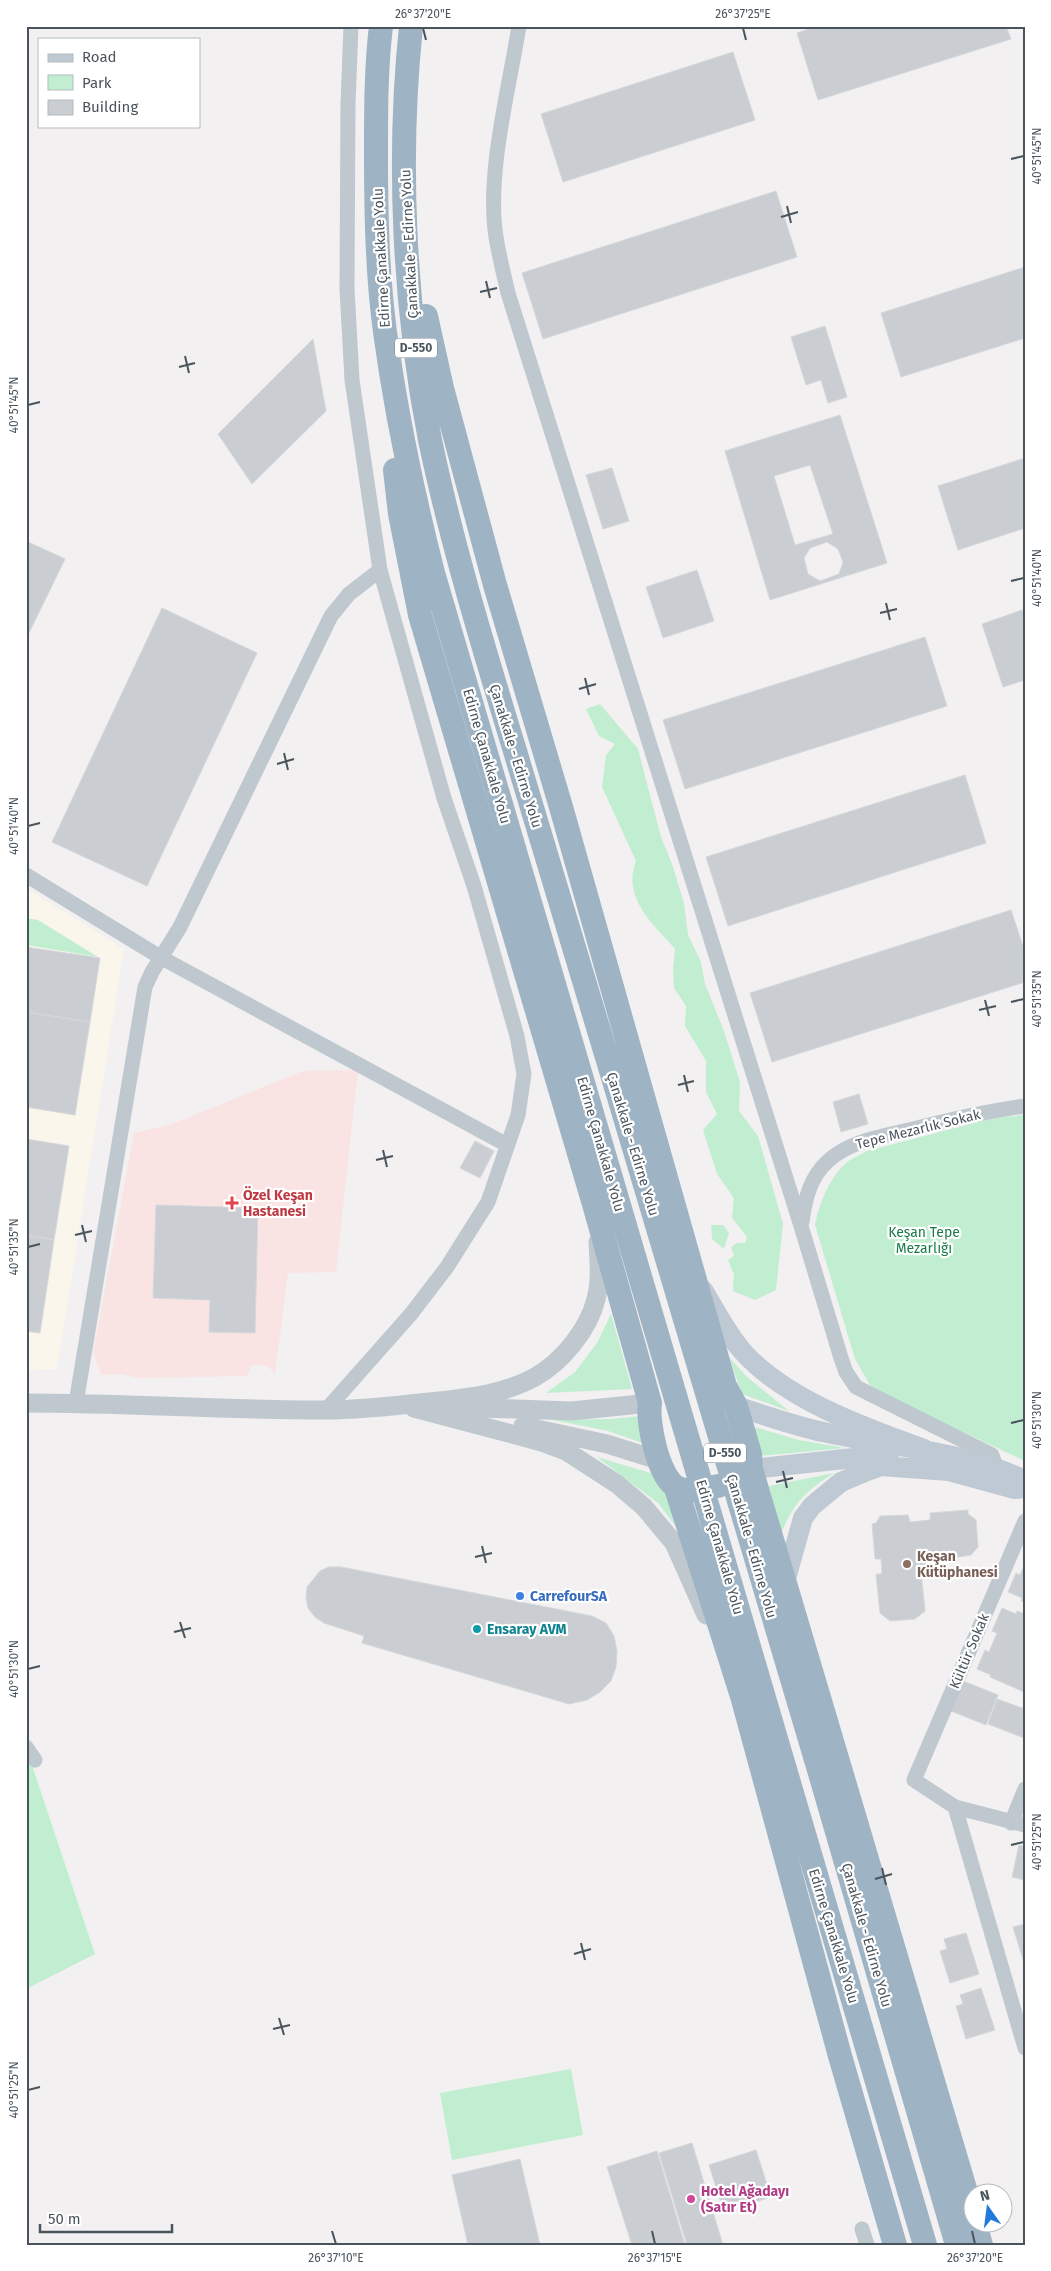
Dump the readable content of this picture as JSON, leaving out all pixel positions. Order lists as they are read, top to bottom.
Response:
{
  "streets": {
    "highway": ["Çanakkale - Edirne Yolu", "Edirne Çanakkale Yolu", "D-550"],
    "street": ["Tepe Mezarlık Sokak", "Kültür Sokak"]
  },
  "parks": ["Keşan Tepe Mezarlığı"],
  "places": {
    "health": ["Özel Keşan Hastanesi"],
    "other": [
      "Keşan Kütüphanesi",
      "CarrefourSA",
      "Ensaray AVM",
      "Hotel Ağadayı (Satır Et)"
    ]
  },
  "legend": ["Road", "Park", "Building"],
  "scale_bar": "50 m",
  "north": "top",
  "coordinates": [
    "26°37'20\"E",
    "26°37'25\"E",
    "40°51'45\"N",
    "40°51'40\"N",
    "40°51'35\"N",
    "40°51'30\"N",
    "40°51'25\"N",
    "26°37'10\"E",
    "26°37'15\"E"
  ]
}
